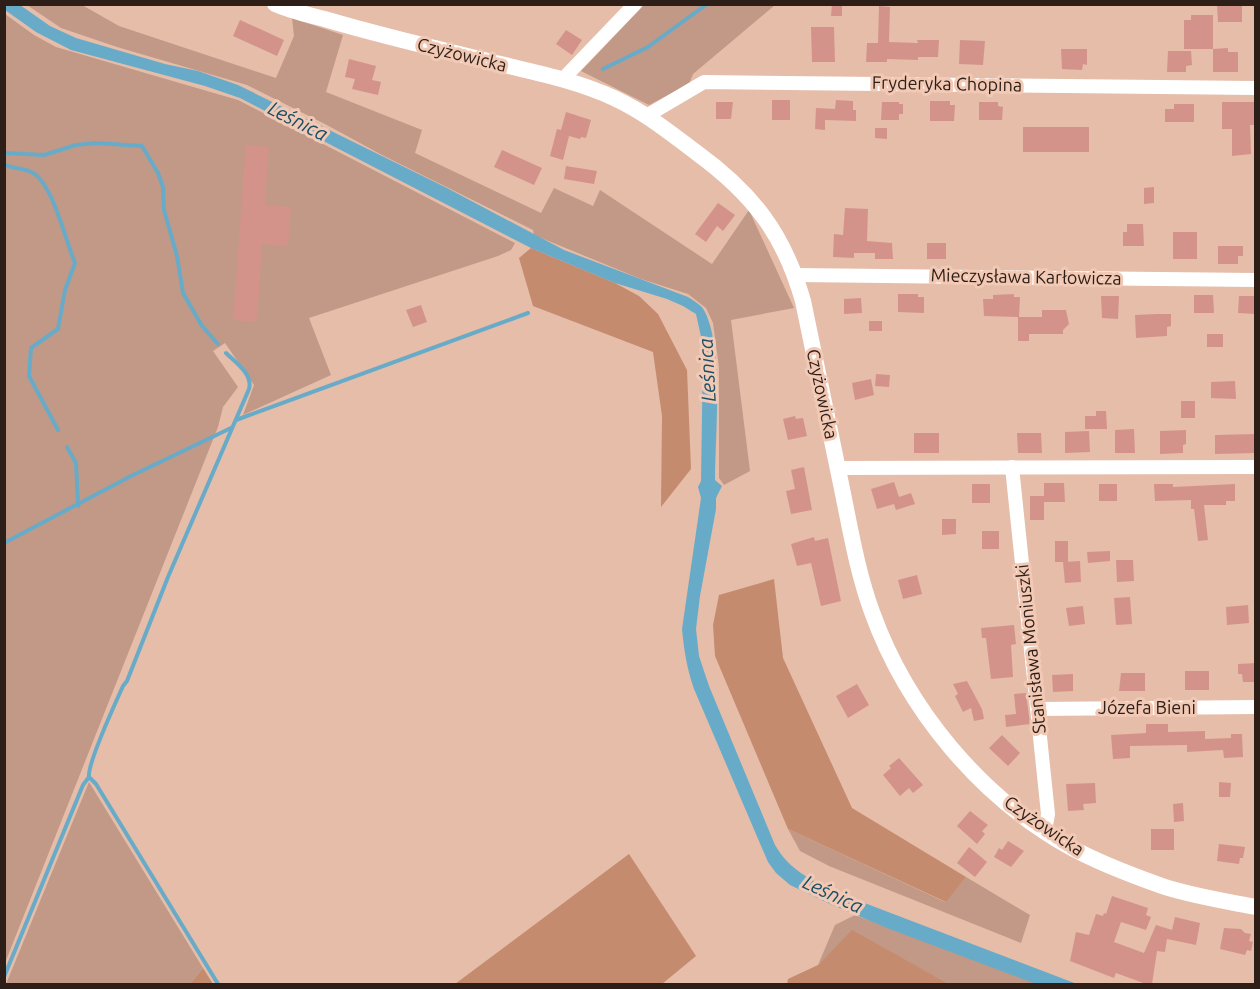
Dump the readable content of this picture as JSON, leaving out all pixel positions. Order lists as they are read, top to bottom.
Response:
{
  "streets": {
    "street": [
      "Czyżowicka",
      "Fryderyka Chopina",
      "Mieczysława Karłowicza",
      "Stanisława Moniuszki",
      "Józefa Bieni"
    ]
  },
  "crossings": [
    ["Czyżowicka", "Fryderyka Chopina"],
    ["Czyżowicka", "Mieczysława Karłowicza"],
    ["Czyżowicka", "Stanisława Moniuszki"],
    ["Stanisława Moniuszki", "Józefa Bieni"]
  ],
  "water": ["Leśnica"]
}
